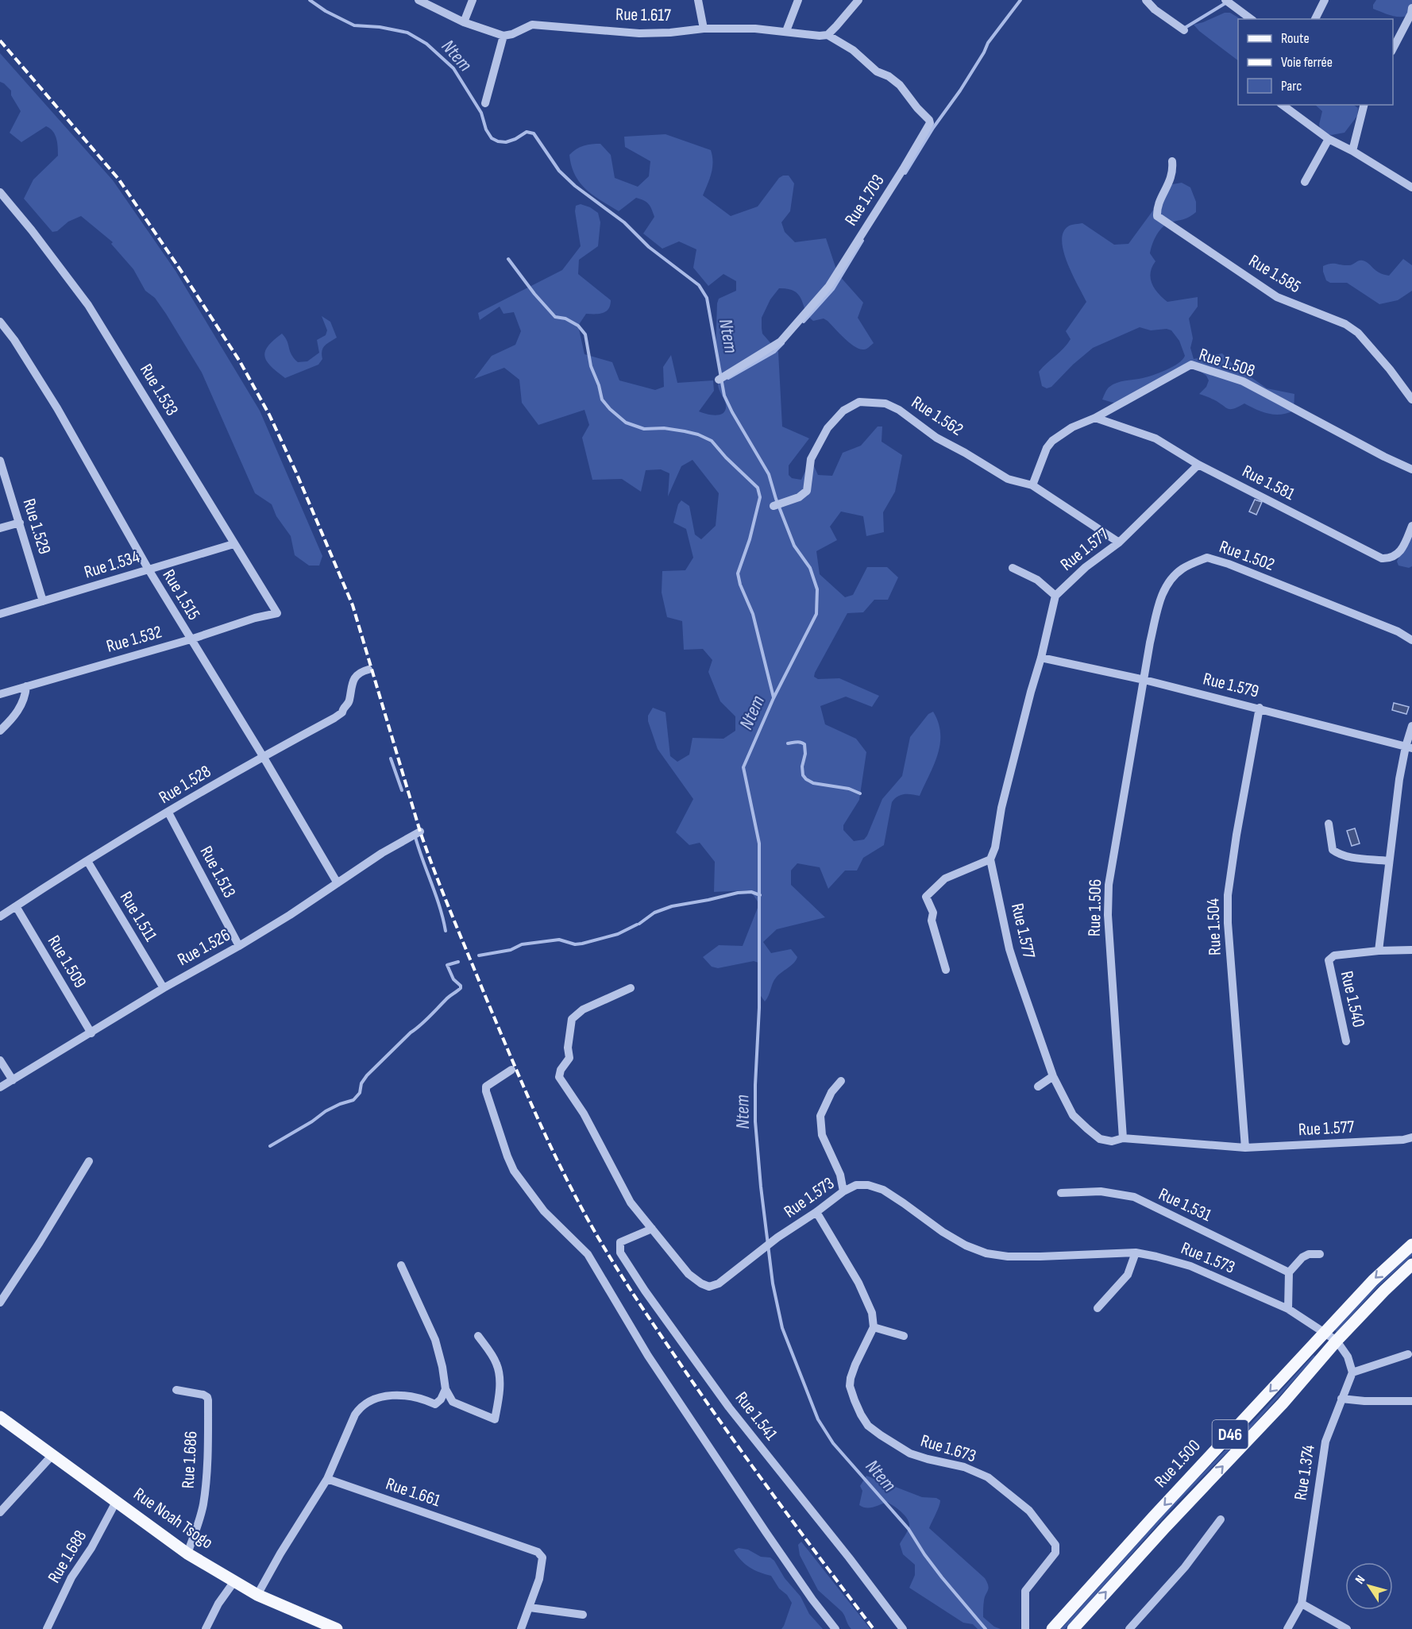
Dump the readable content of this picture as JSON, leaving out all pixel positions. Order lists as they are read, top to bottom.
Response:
{
  "streets": {
    "main road": ["D46", "Rue 1.500", "Rue Noah Tsogo"],
    "street": [
      "Rue 1.617",
      "Rue 1.703",
      "Rue 1.585",
      "Rue 1.508",
      "Rue 1.533",
      "Rue 1.562",
      "Rue 1.581",
      "Rue 1.529",
      "Rue 1.577",
      "Rue 1.502",
      "Rue 1.534",
      "Rue 1.515",
      "Rue 1.532",
      "Rue 1.579",
      "Rue 1.528",
      "Rue 1.513",
      "Rue 1.506",
      "Rue 1.511",
      "Rue 1.504",
      "Rue 1.526",
      "Rue 1.509",
      "Rue 1.540",
      "Rue 1.573",
      "Rue 1.531",
      "Rue 1.541",
      "Rue 1.673",
      "Rue 1.686",
      "Rue 1.374",
      "Rue 1.661",
      "Rue 1.688"
    ]
  },
  "crossings": [
    ["Rue 1.617", "Rue 1.703"],
    ["Rue 1.508", "Rue 1.562"],
    ["Rue 1.508", "Rue 1.581"],
    ["Rue 1.533", "Rue 1.534"],
    ["Rue 1.533", "Rue 1.532"],
    ["Rue 1.562", "Rue 1.577"],
    ["Rue 1.581", "Rue 1.577"],
    ["Rue 1.529", "Rue 1.534"],
    ["Rue 1.577", "Rue 1.579"],
    ["Rue 1.577", "Rue 1.506"],
    ["Rue 1.577", "Rue 1.504"],
    ["Rue 1.502", "Rue 1.579"],
    ["Rue 1.502", "Rue 1.506"],
    ["Rue 1.534", "Rue 1.515"],
    ["Rue 1.515", "Rue 1.532"],
    ["Rue 1.515", "Rue 1.528"],
    ["Rue 1.515", "Rue 1.526"],
    ["Rue 1.579", "Rue 1.506"],
    ["Rue 1.579", "Rue 1.504"],
    ["Rue 1.528", "Rue 1.513"],
    ["Rue 1.528", "Rue 1.511"],
    ["Rue 1.528", "Rue 1.509"],
    ["Rue 1.513", "Rue 1.526"],
    ["Rue 1.511", "Rue 1.526"],
    ["Rue 1.526", "Rue 1.509"],
    ["Rue 1.573", "Rue 1.541"],
    ["Rue 1.573", "Rue 1.500"],
    ["Rue 1.686", "Rue Noah Tsogo"],
    ["Rue Noah Tsogo", "Rue 1.688"]
  ],
  "water": ["Ntem"],
  "legend": ["Route", "Voie ferrée", "Parc"],
  "north": "top left"
}
